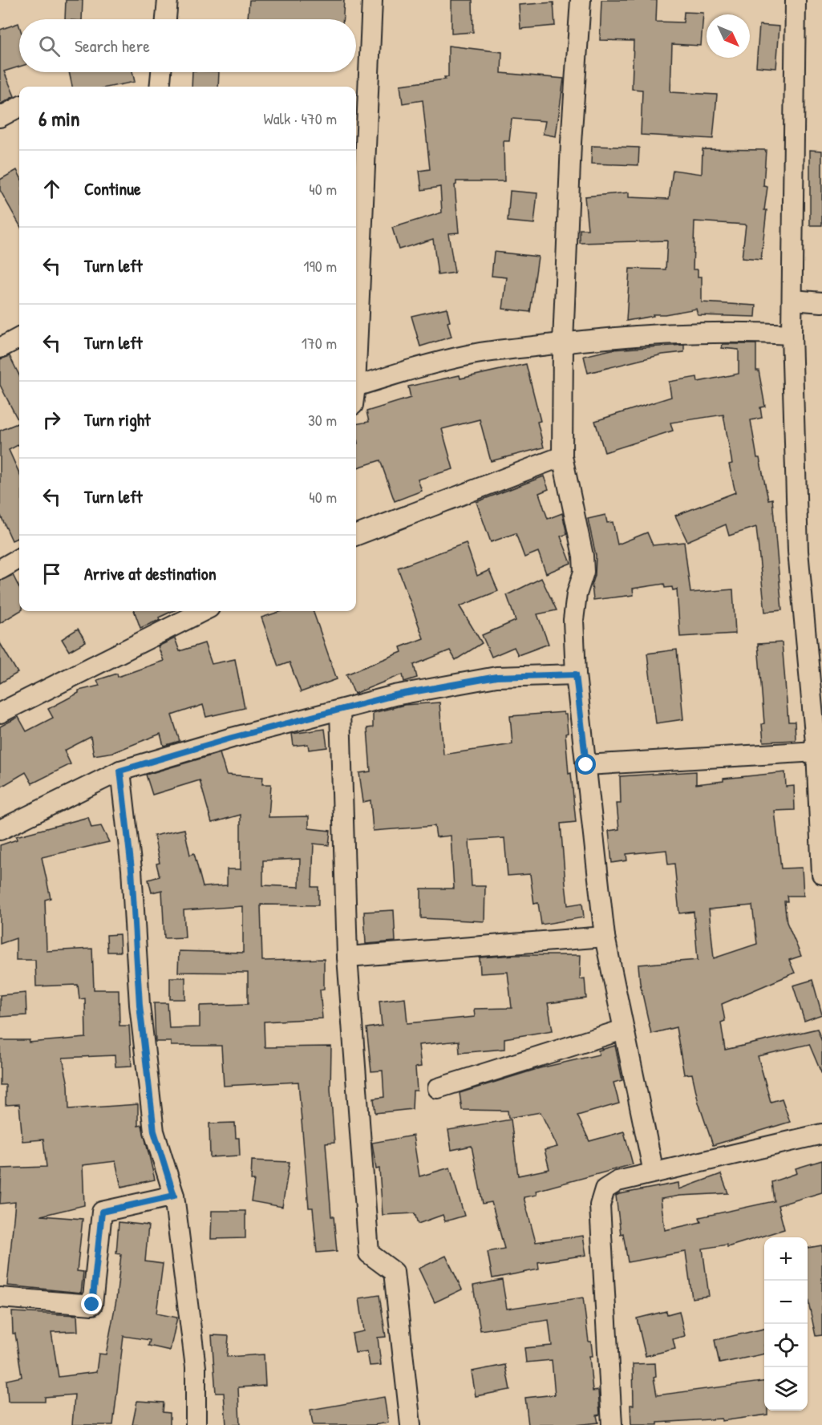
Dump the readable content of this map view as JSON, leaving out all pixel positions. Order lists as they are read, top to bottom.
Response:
{
  "north": "bottom right",
  "page": {
    "search": "Search here",
    "heading": ["6 min", "Walk · 470 m"],
    "list": [
      ["Continue", "40 m"],
      ["Turn left", "190 m"],
      ["Turn left", "170 m"],
      ["Turn right", "30 m"],
      ["Turn left", "40 m"],
      "Arrive at destination"
    ],
    "map_buttons": ["+", "−"]
  }
}
